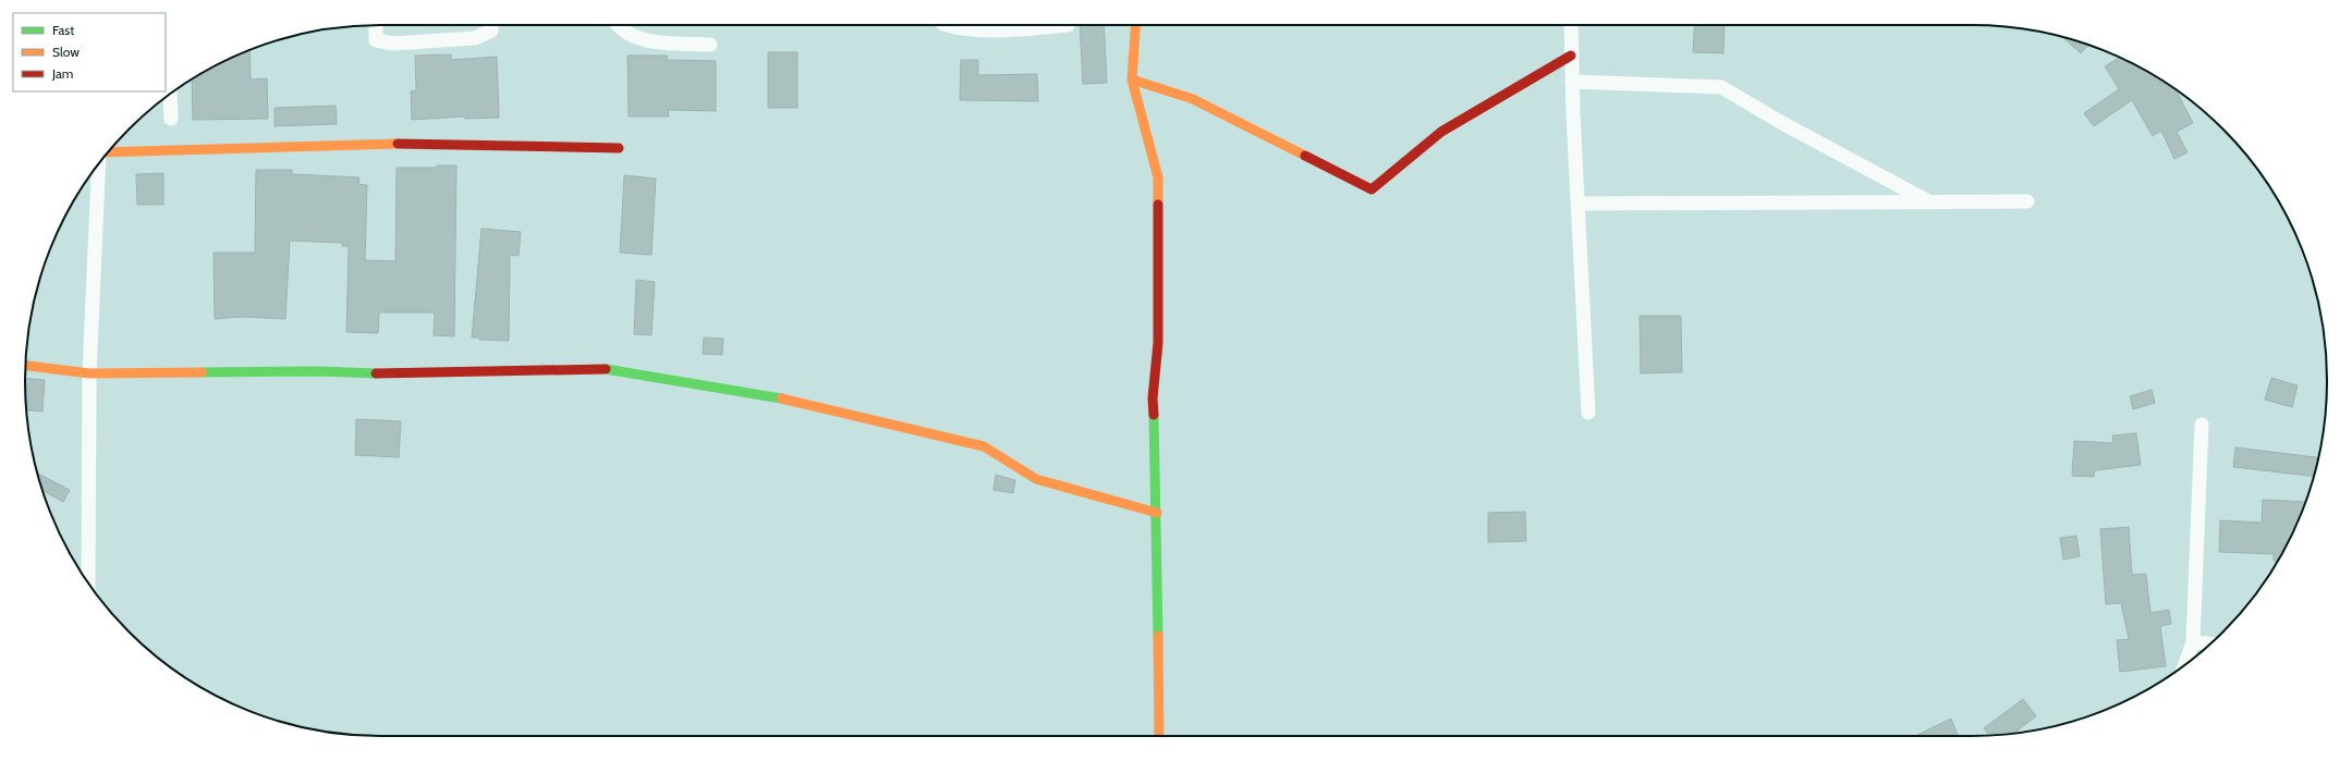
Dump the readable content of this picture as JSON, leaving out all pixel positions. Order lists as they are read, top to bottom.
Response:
{
  "legend": ["Fast", "Slow", "Jam"]
}
